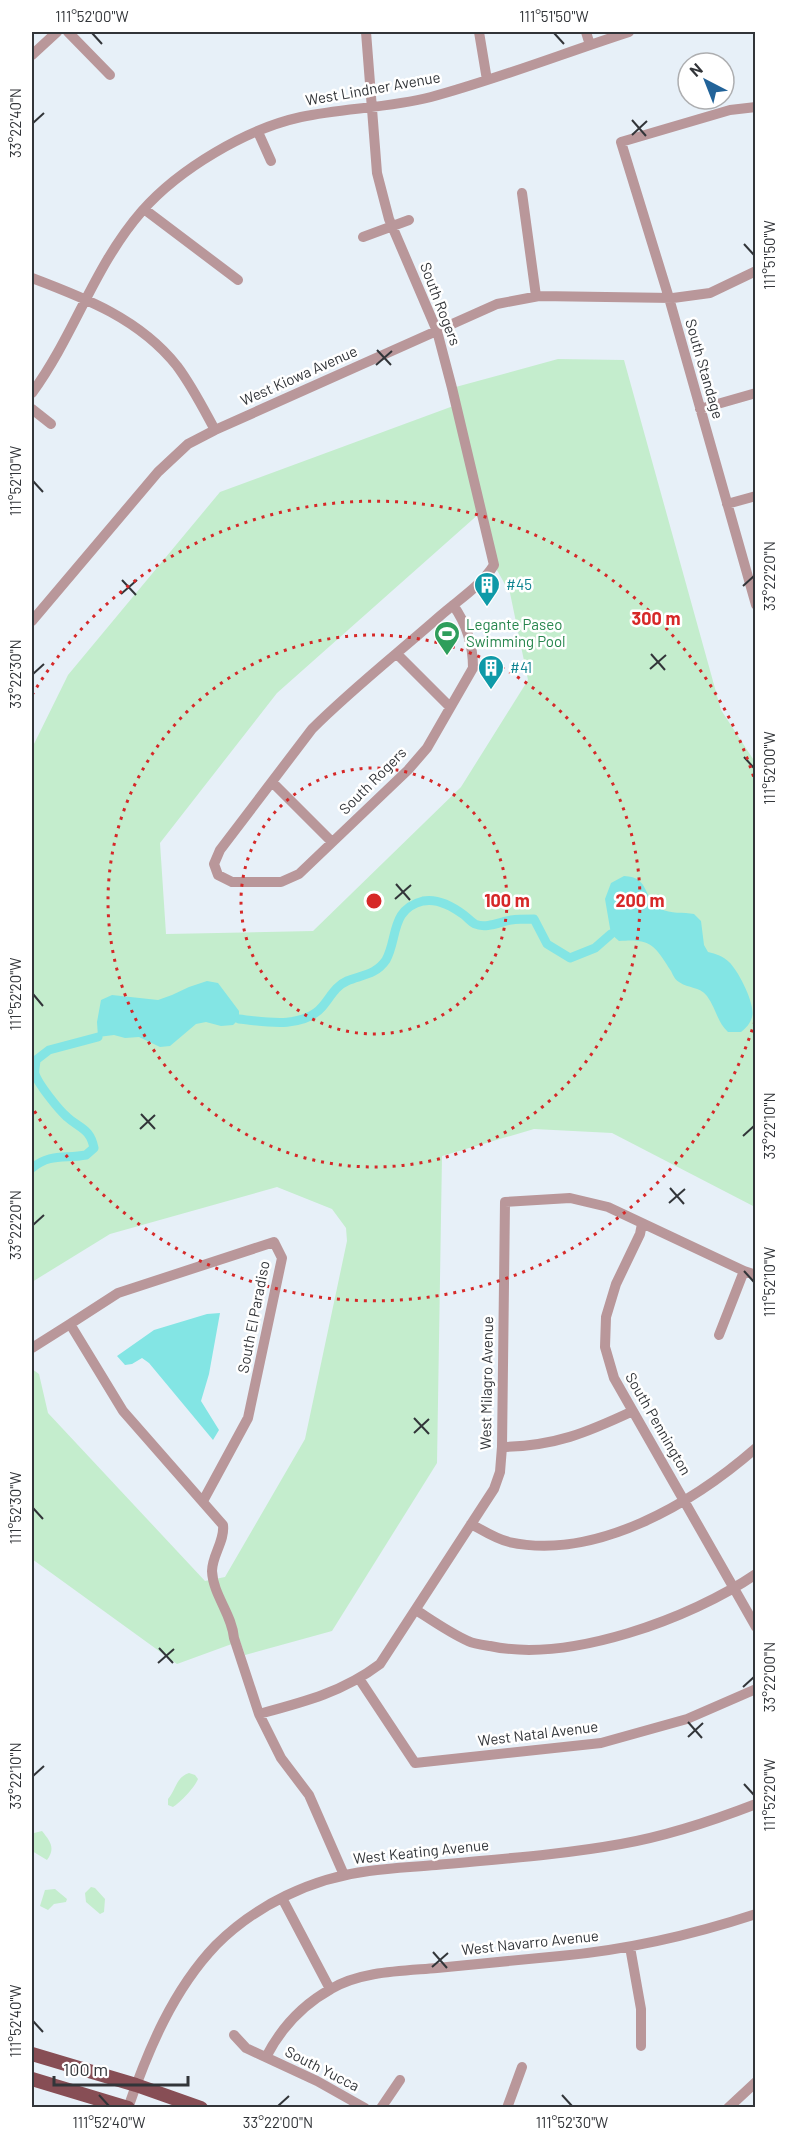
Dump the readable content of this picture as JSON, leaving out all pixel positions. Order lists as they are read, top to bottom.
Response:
{
  "streets": {
    "street": [
      "West Lindner Avenue",
      "South Rogers",
      "South Standage",
      "West Kiowa Avenue",
      "South El Paradiso",
      "West Milagro Avenue",
      "South Pennington",
      "West Natal Avenue",
      "West Keating Avenue",
      "West Navarro Avenue",
      "South Yucca"
    ]
  },
  "crossings": [
    ["West Lindner Avenue", "South Rogers"],
    ["South Rogers", "West Kiowa Avenue"],
    ["South Standage", "West Kiowa Avenue"],
    ["West Milagro Avenue", "South Pennington"],
    ["West Milagro Avenue", "West Natal Avenue"],
    ["West Navarro Avenue", "South Yucca"]
  ],
  "places": {
    "building": ["#45", "#41"],
    "sports": ["Legante Paseo Swimming Pool"]
  },
  "scale_bar": "100 m",
  "north": "top left",
  "coordinates": [
    "111°52'00\"W",
    "111°51'50\"W",
    "33°22'40\"N",
    "111°52'10\"W",
    "33°22'20\"N",
    "33°22'30\"N",
    "111°52'20\"W",
    "33°22'10\"N",
    "111°52'30\"W",
    "33°22'00\"N",
    "111°52'40\"W"
  ],
  "rings": ["300 m", "100 m", "200 m"]
}
